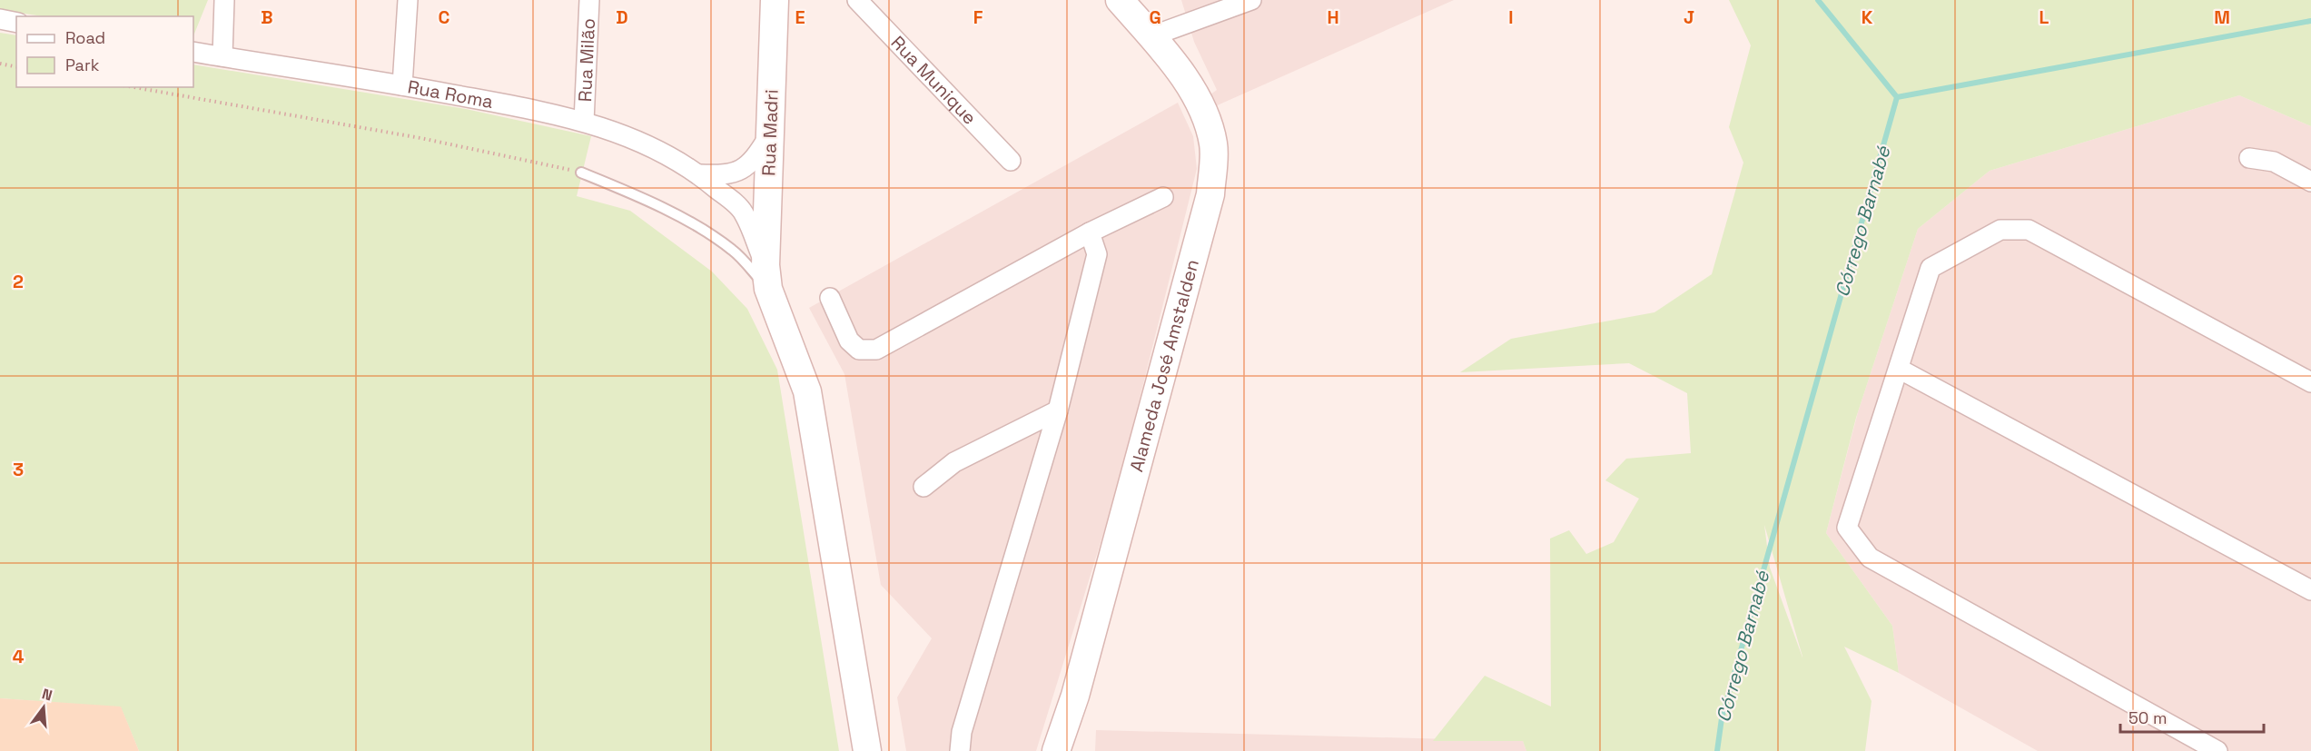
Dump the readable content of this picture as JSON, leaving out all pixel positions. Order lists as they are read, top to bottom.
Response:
{
  "streets": {
    "street": [
      "Rua Milão",
      "Rua Munique",
      "Rua Roma",
      "Rua Madri",
      "Alameda José Amstalden"
    ]
  },
  "crossings": [
    ["Rua Milão", "Rua Roma"],
    ["Rua Roma", "Rua Madri"]
  ],
  "water": ["Córrego Barnabé"],
  "legend": ["Road", "Park"],
  "scale_bar": "50 m",
  "north": "top",
  "grid": {
    "columns": [
      "B",
      "C",
      "D",
      "E",
      "F",
      "G",
      "H",
      "I",
      "J",
      "K",
      "L",
      "M"
    ],
    "rows": ["2", "3", "4"]
  }
}
